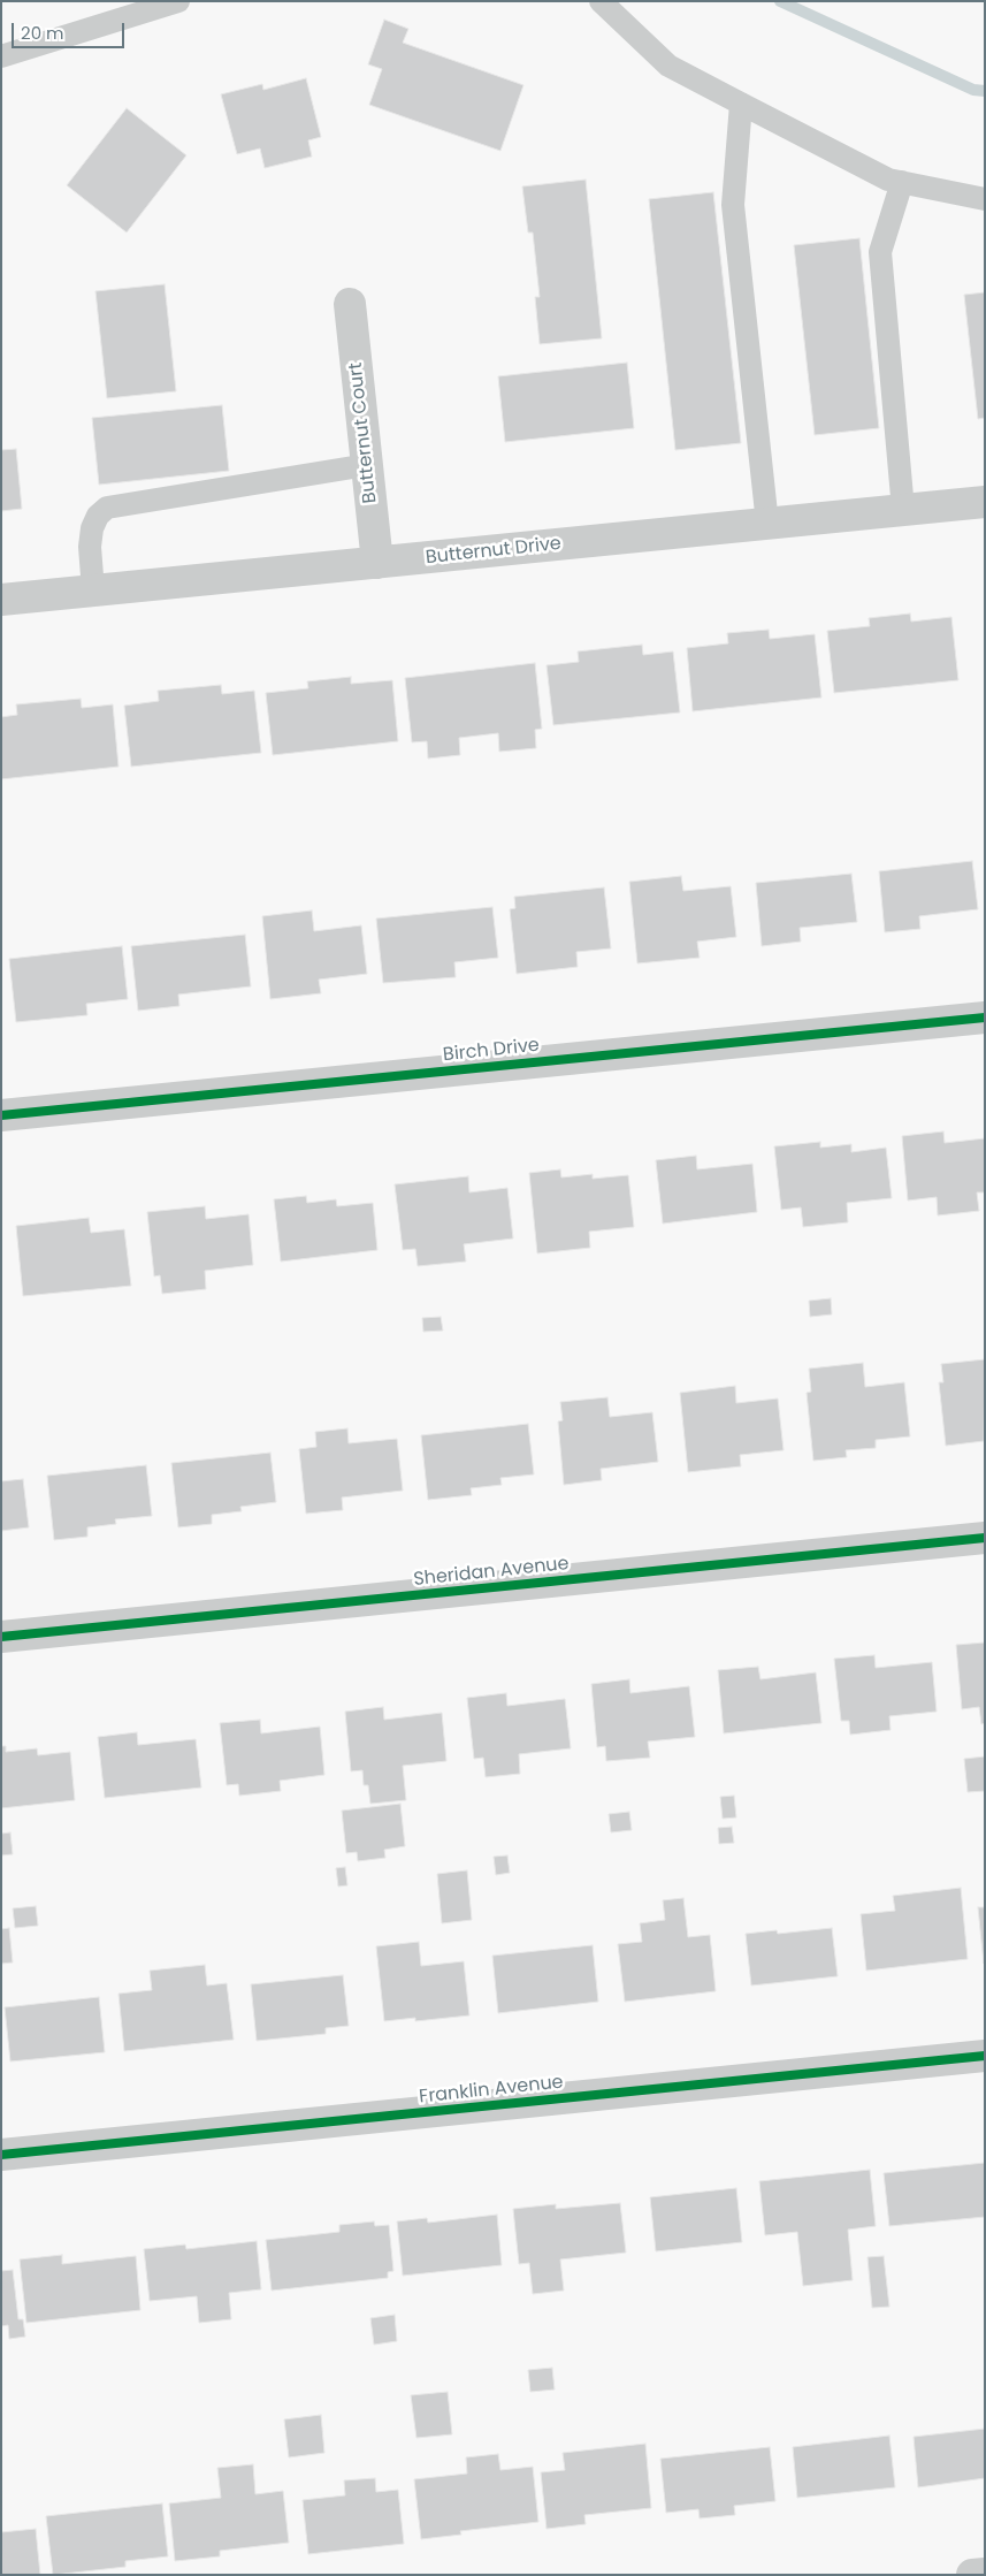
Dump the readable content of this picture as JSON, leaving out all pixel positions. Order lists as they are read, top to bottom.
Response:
{
  "streets": {
    "street": [
      "Butternut Court",
      "Butternut Drive",
      "Birch Drive",
      "Sheridan Avenue",
      "Franklin Avenue"
    ]
  },
  "crossings": [
    ["Butternut Court", "Butternut Drive"]
  ],
  "scale_bar": "20 m"
}
